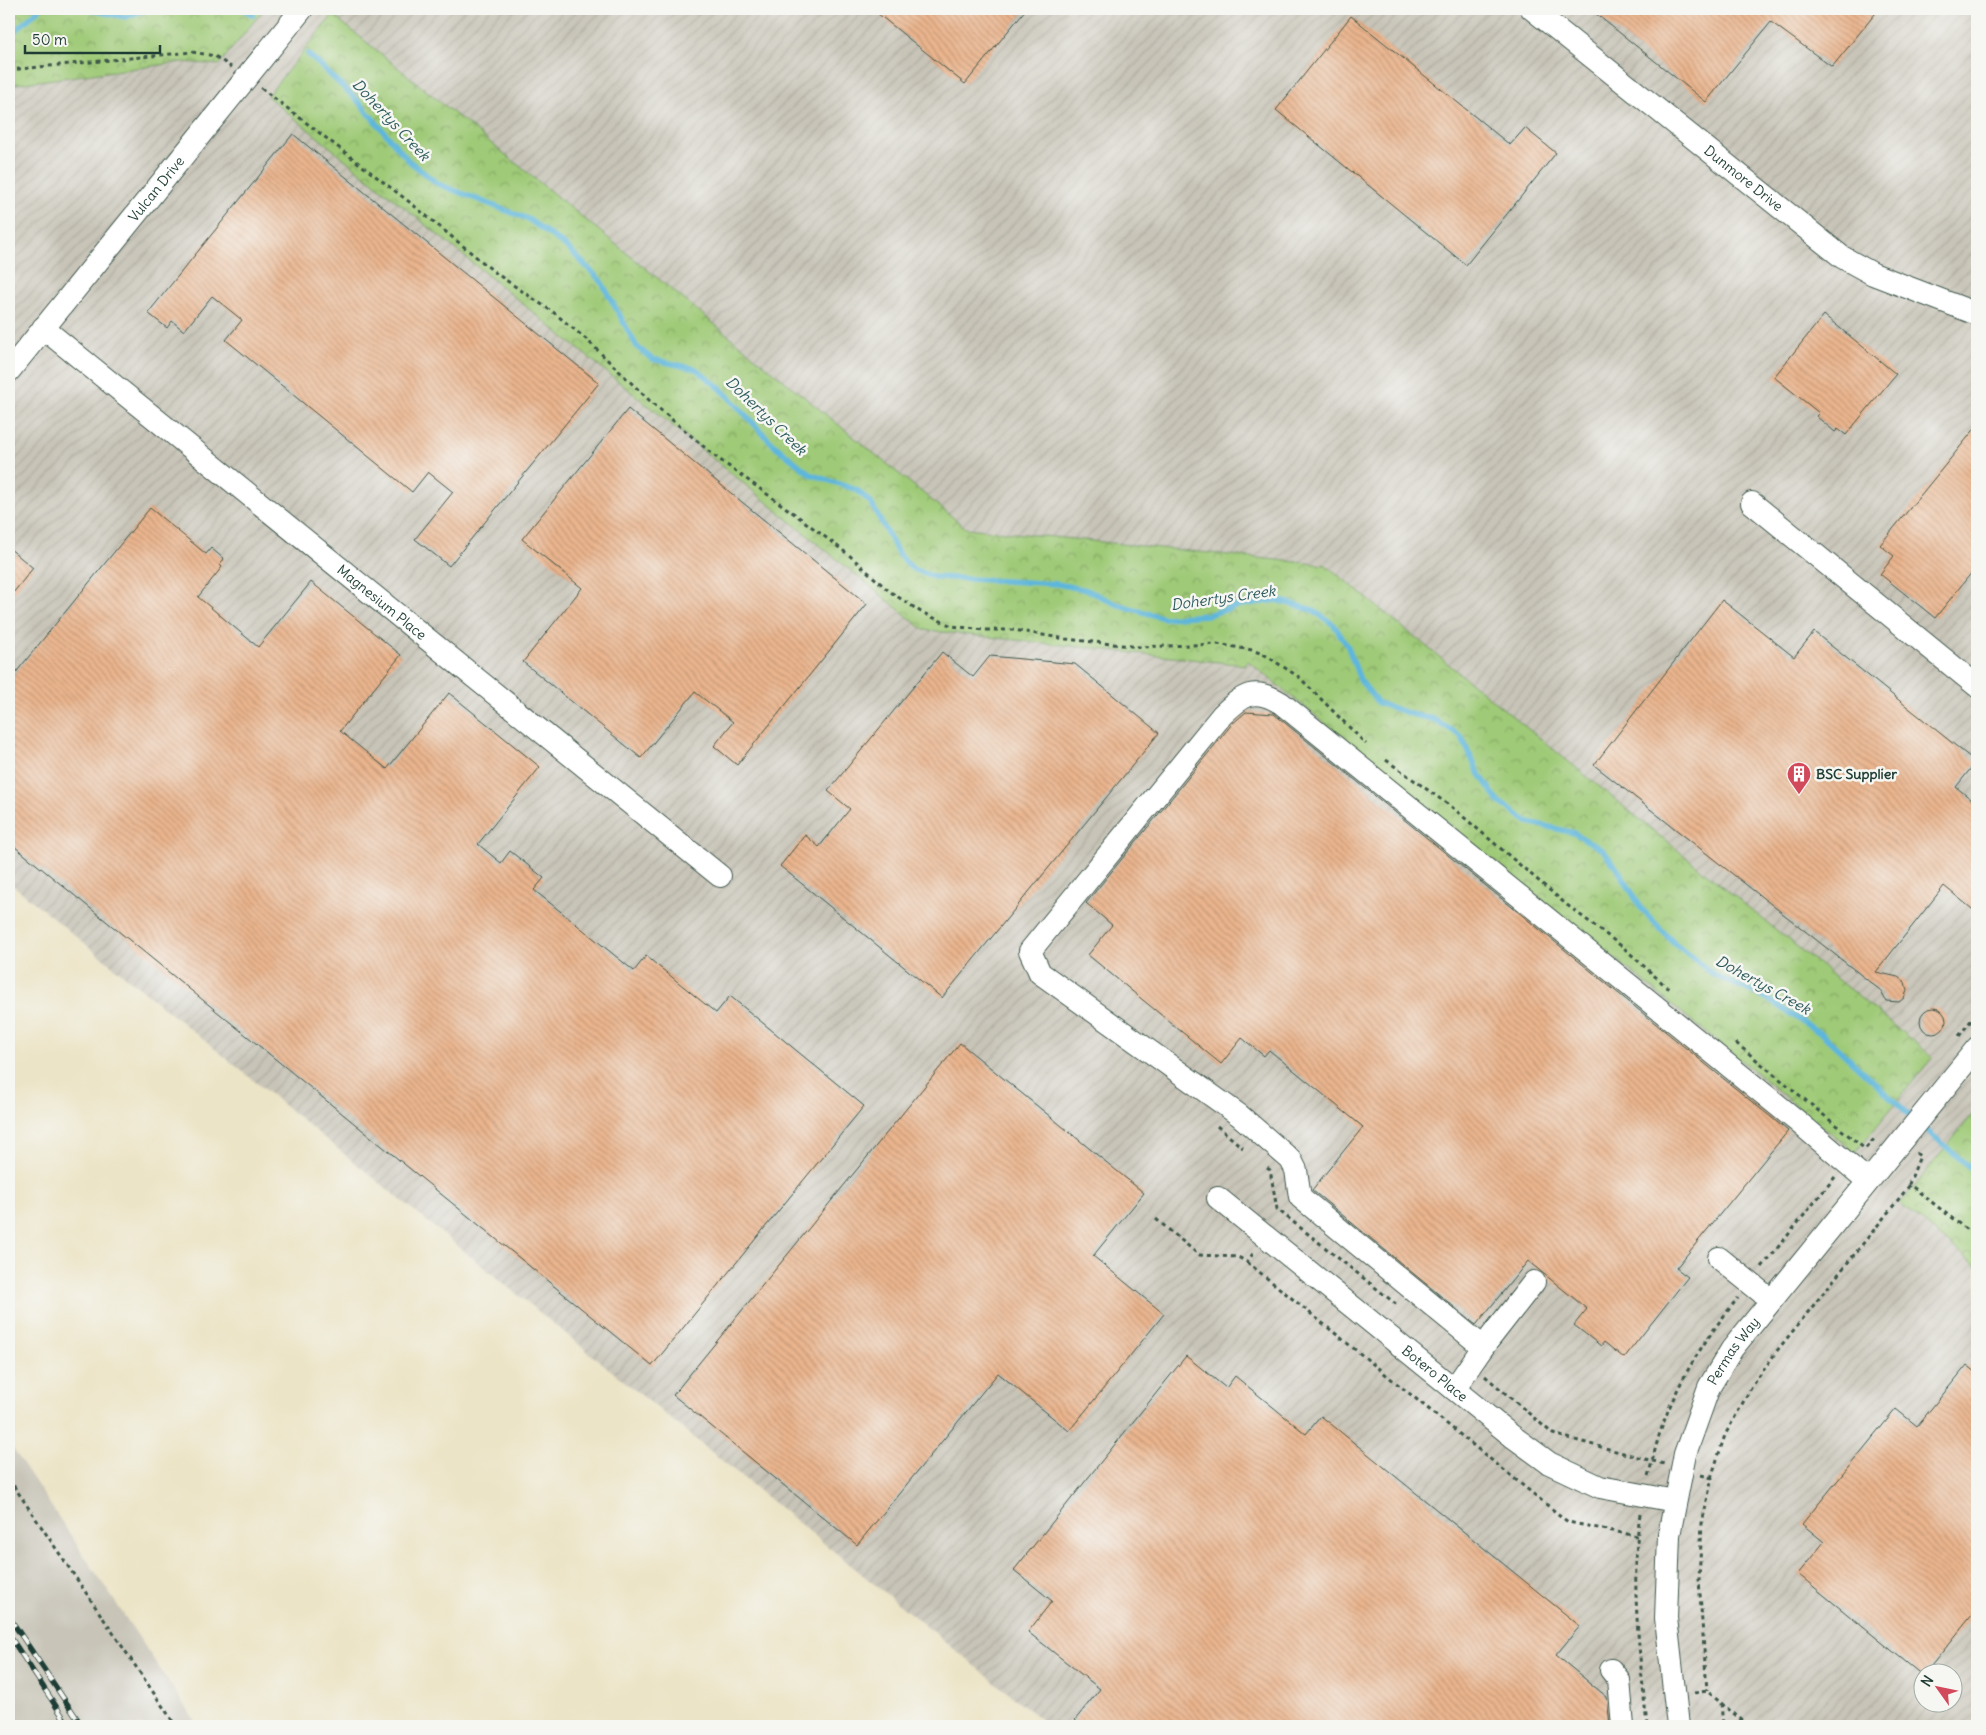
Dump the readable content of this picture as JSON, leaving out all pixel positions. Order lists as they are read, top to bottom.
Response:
{
  "streets": {
    "street": [
      "Dunmore Drive",
      "Vulcan Drive",
      "Magnesium Place",
      "Permas Way",
      "Botero Place"
    ]
  },
  "crossings": [
    ["Vulcan Drive", "Magnesium Place"],
    ["Permas Way", "Botero Place"]
  ],
  "water": ["Dohertys Creek"],
  "places": {
    "building": ["BSC Supplier"]
  },
  "scale_bar": "50 m",
  "north": "top left"
}
